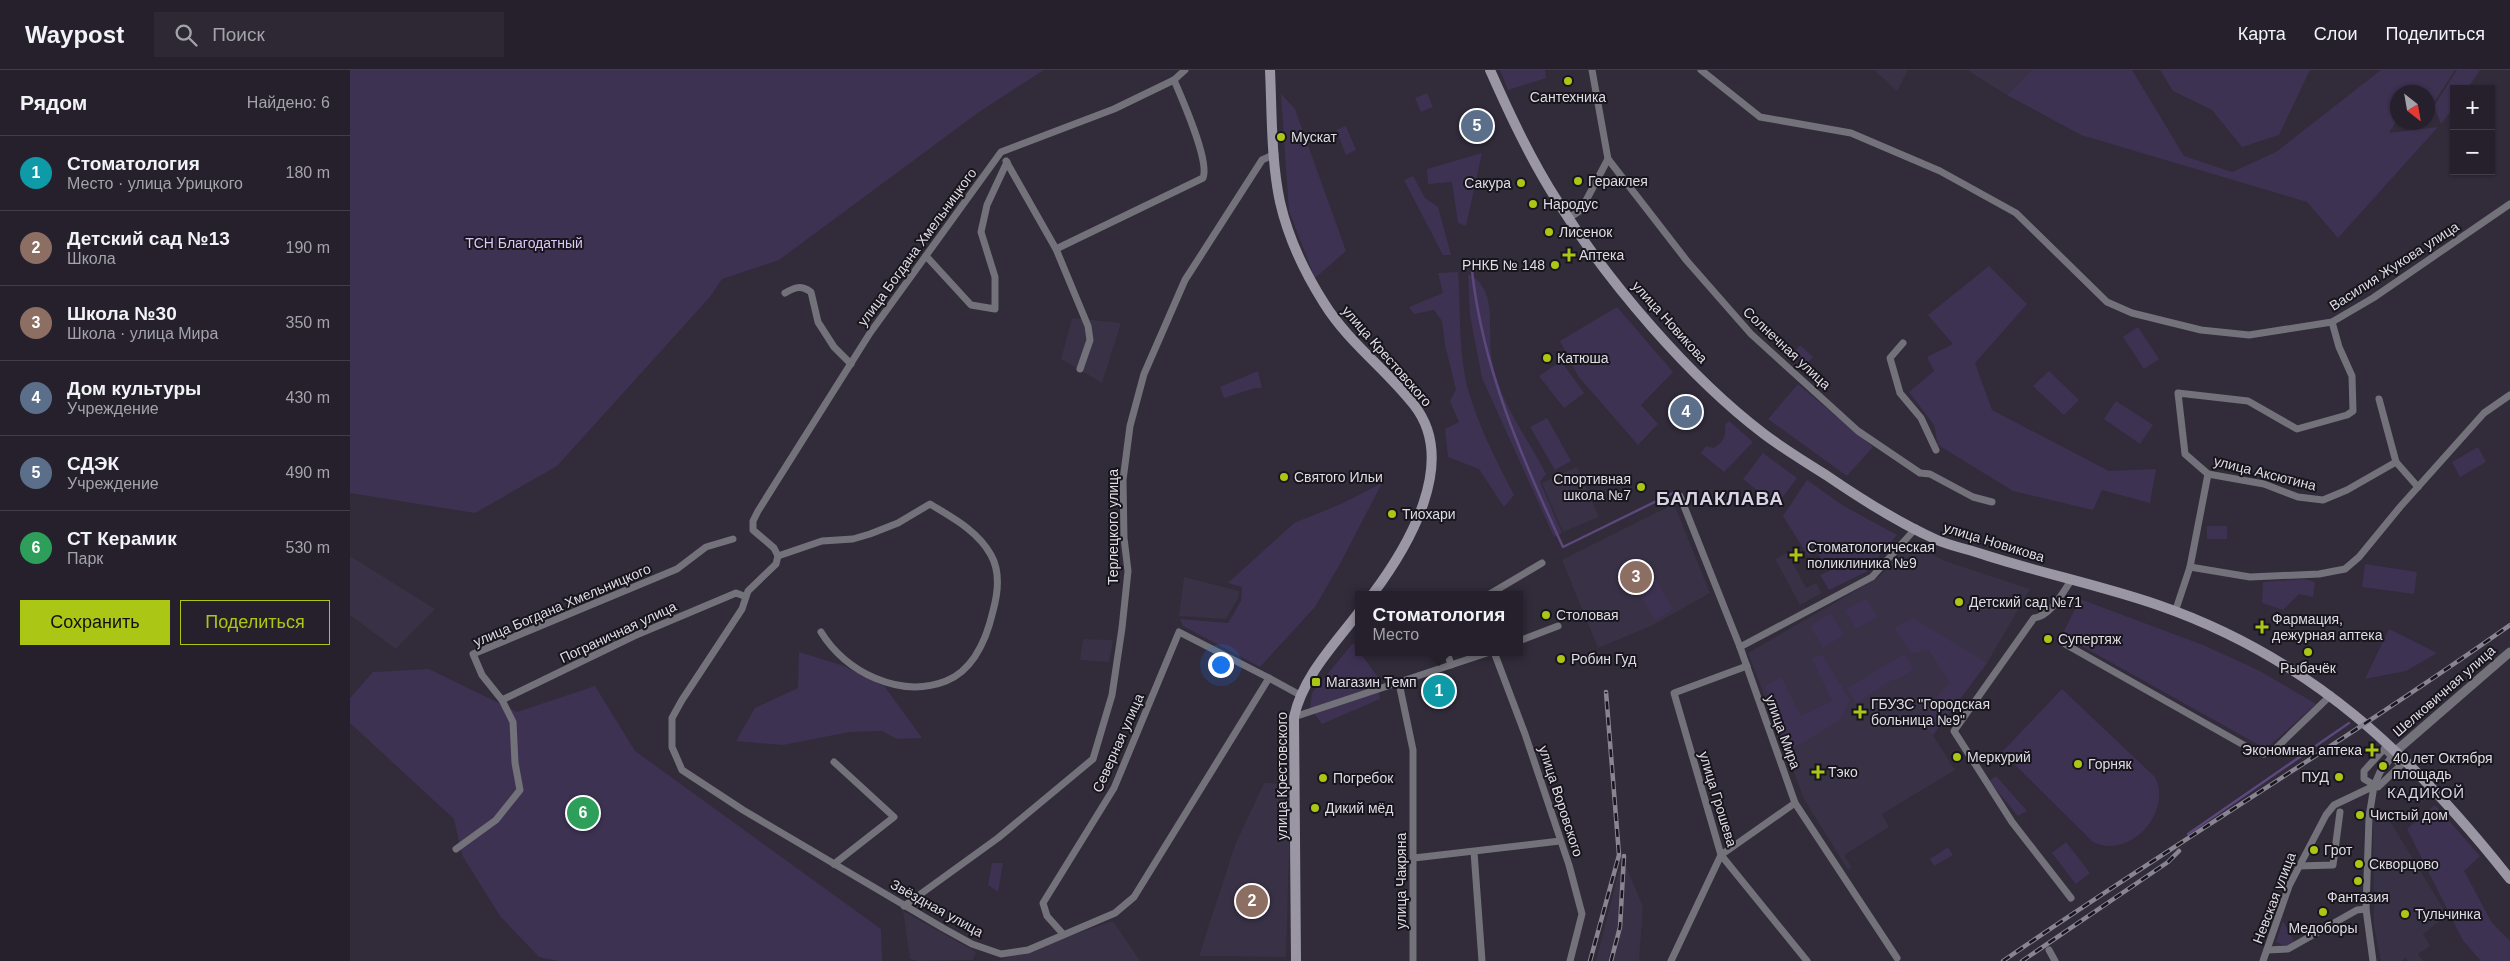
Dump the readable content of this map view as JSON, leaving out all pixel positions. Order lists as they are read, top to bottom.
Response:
{
  "streets": {
    "main road": ["улица Новикова", "улица Крестовского"],
    "street": [
      "улица Богдана Хмельницкого",
      "Василия Жукова улица",
      "Солнечная улица",
      "улица Аксютина",
      "Терлецкого улица",
      "Пограничная улица",
      "Шелковичная улица",
      "улица Мира",
      "Северная улица",
      "улица Грошева",
      "улица Воровского",
      "улица Чакряна",
      "Невская улица",
      "Звёздная улица"
    ]
  },
  "crossings": [
    ["улица Богдана Хмельницкого", "Пограничная улица"],
    ["Василия Жукова улица", "улица Аксютина"],
    ["улица Новикова", "Шелковичная улица"],
    ["улица Крестовского", "Терлецкого улица"],
    ["Терлецкого улица", "Звёздная улица"],
    ["Пограничная улица", "Звёздная улица"],
    ["улица Мира", "улица Грошева"],
    ["Северная улица", "Звёздная улица"]
  ],
  "districts": ["БАЛАКЛАВА", "КАДИКОЙ"],
  "parks": ["ТСН Благодатный"],
  "places": {
    "other": [
      "Сантехника",
      "Мускат",
      "Гераклея",
      "Сакура",
      "Народус",
      "Лисенок",
      "РНКБ № 148",
      "Катюша",
      "Святого Ильи",
      "Спортивная школа №7",
      "Тиохари",
      "Детский сад №71",
      "Столовая",
      "Супертяж",
      "Рыбачёк",
      "Робин Гуд",
      "Меркурий",
      "Горняк",
      "40 лет Октября площадь",
      "ПУД",
      "Погребок",
      "Дикий мёд",
      "Чистый дом",
      "Грот",
      "Скворцово",
      "Фантазия",
      "Медоборы",
      "Тульчинка"
    ],
    "health": [
      "Аптека",
      "Стоматологическая поликлиника №9",
      "Фармация, дежурная аптека",
      "ГБУЗС \"Городская больница №9\"",
      "Экономная аптека",
      "Тэко"
    ],
    "transit": ["Магазин Темп"]
  },
  "north": "bottom right",
  "page": {
    "header": "Waypost",
    "search": "Поиск",
    "nav": ["Карта", "Слои", "Поделиться"],
    "heading": ["Рядом", "Найдено: 6"],
    "map_buttons": ["+", "−"],
    "pins": [
      "5",
      "4",
      "3",
      "1",
      "6",
      "2"
    ],
    "list": [
      {
        "mark": "1",
        "name": "Стоматология",
        "note": "Место · улица Урицкого",
        "value": "180 m"
      },
      {
        "mark": "2",
        "name": "Детский сад №13",
        "note": "Школа",
        "value": "190 m"
      },
      {
        "mark": "3",
        "name": "Школа №30",
        "note": "Школа · улица Мира",
        "value": "350 m"
      },
      {
        "mark": "4",
        "name": "Дом культуры",
        "note": "Учреждение",
        "value": "430 m"
      },
      {
        "mark": "5",
        "name": "СДЭК",
        "note": "Учреждение",
        "value": "490 m"
      },
      {
        "mark": "6",
        "name": "СТ Керамик",
        "note": "Парк",
        "value": "530 m"
      }
    ],
    "buttons": ["Сохранить", "Поделиться"],
    "popup": ["Стоматология", "Место"]
  }
}
